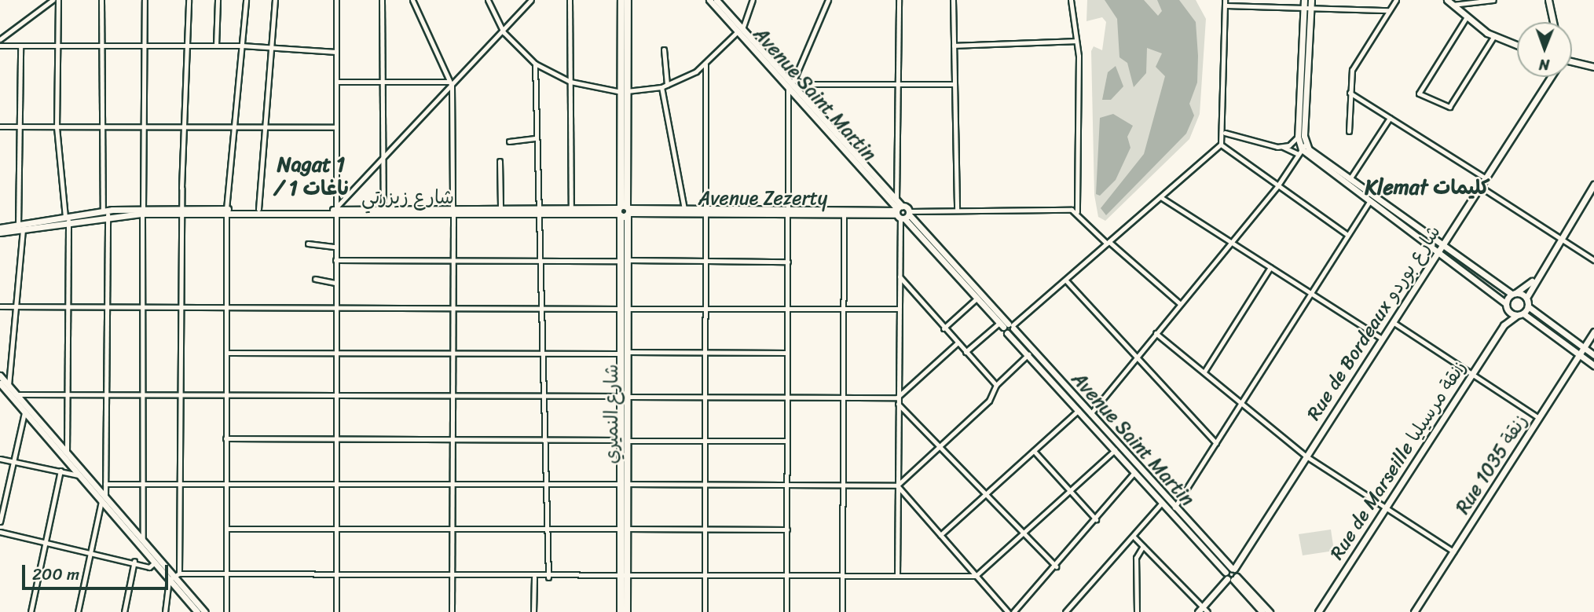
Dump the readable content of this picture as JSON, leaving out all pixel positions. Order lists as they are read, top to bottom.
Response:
{
  "streets": {
    "main road": [
      "Avenue Saint Martin",
      "شارع زيزرتي",
      "Avenue Zezerty",
      "Rue de Bordeaux شارع بوردو",
      "شارع النميري",
      "Rue de Marseille زنقة مرسيليا",
      "Rue 1035 زنقة"
    ]
  },
  "crossings": [
    ["Avenue Saint Martin", "Avenue Zezerty"],
    ["Avenue Saint Martin", "Rue de Bordeaux شارع بوردو"],
    ["شارع زيزرتي", "Avenue Zezerty"],
    ["شارع زيزرتي", "شارع النميري"],
    ["Avenue Zezerty", "شارع النميري"]
  ],
  "districts": ["Nagat 1 / ناغات 1", "Klemat كليمات"],
  "scale_bar": "200 m",
  "north": "bottom"
}
